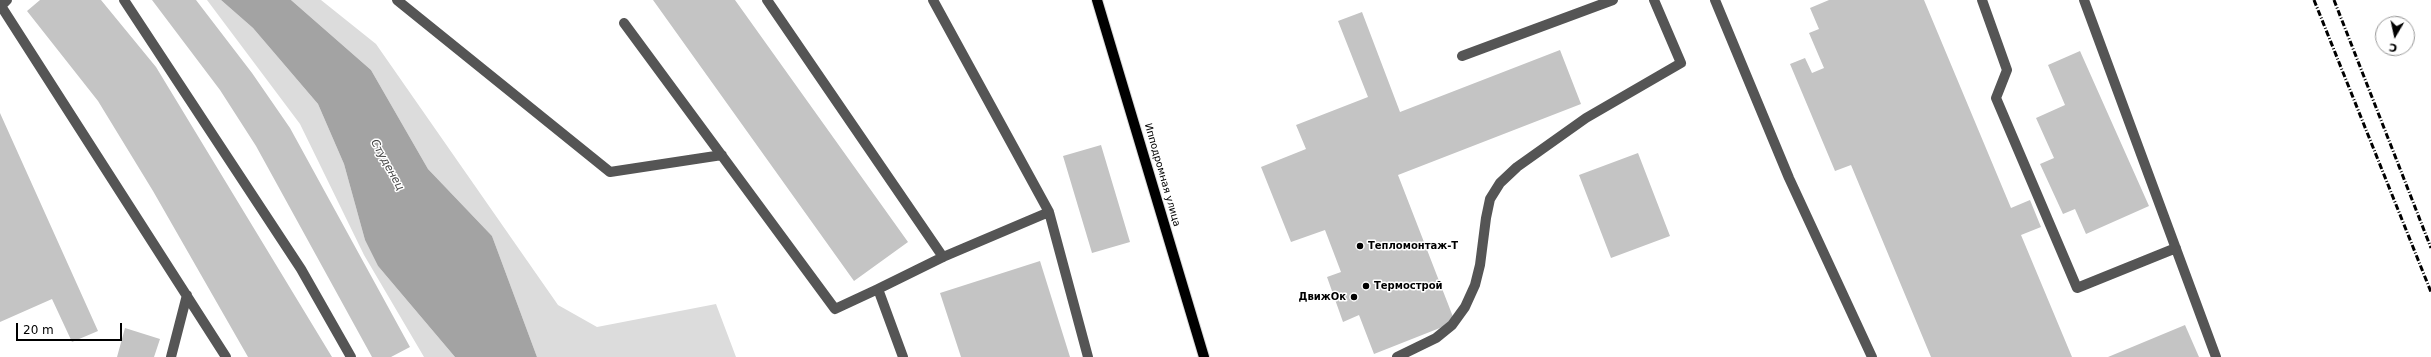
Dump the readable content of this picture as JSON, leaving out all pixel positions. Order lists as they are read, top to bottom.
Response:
{
  "streets": {
    "main road": ["Ипподромная улица"]
  },
  "water": ["Студенец"],
  "places": ["Тепломонтаж-Т", "Термострой", "ДвижОк"],
  "scale_bar": "20 m",
  "north": "bottom"
}
